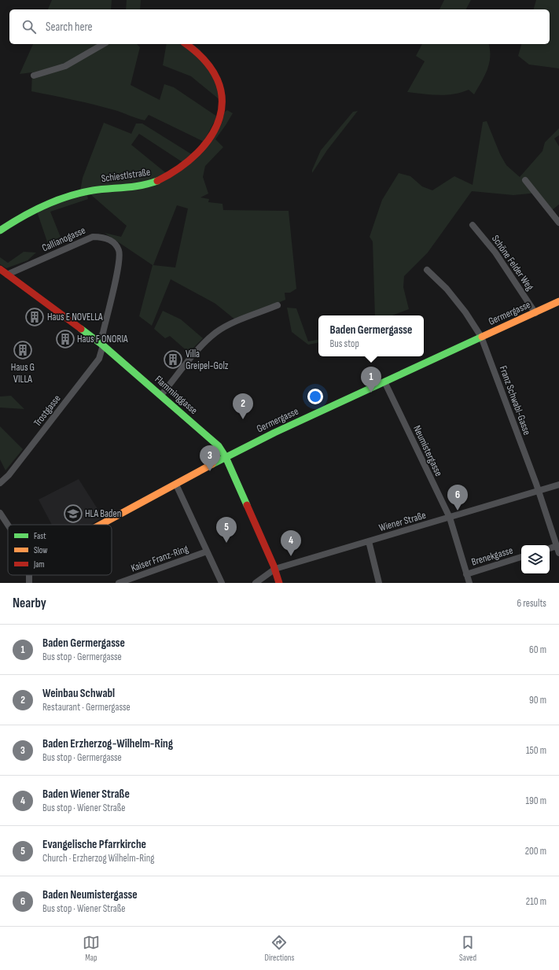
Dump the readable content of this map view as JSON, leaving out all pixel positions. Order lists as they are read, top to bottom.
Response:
{
  "streets": {
    "street": [
      "Schiestlstraße",
      "Callianogasse",
      "Schöne Felder Weg",
      "Germergasse",
      "Flamminggasse",
      "Franz Schwabl-Gasse",
      "Trostgasse",
      "Neumistergasse",
      "Wiener Straße",
      "Brenekgasse",
      "Kaiser Franz-Ring"
    ]
  },
  "crossings": [
    ["Callianogasse", "Flamminggasse"],
    ["Callianogasse", "Trostgasse"],
    ["Schöne Felder Weg", "Germergasse"],
    ["Germergasse", "Flamminggasse"],
    ["Germergasse", "Franz Schwabl-Gasse"],
    ["Germergasse", "Neumistergasse"],
    ["Flamminggasse", "Trostgasse"],
    ["Flamminggasse", "Wiener Straße"],
    ["Franz Schwabl-Gasse", "Wiener Straße"],
    ["Neumistergasse", "Wiener Straße"],
    ["Neumistergasse", "Brenekgasse"]
  ],
  "places": {
    "building": [
      "Haus E NOVELLA",
      "Haus F ONORIA",
      "Haus G VILLA",
      "Villa Greipel-Golz"
    ],
    "school or university": ["HLA Baden"]
  },
  "legend": ["Fast", "Slow", "Jam"],
  "page": {
    "search": "Search here",
    "popup": ["Baden Germergasse", "Bus stop"],
    "pins": [
      "1",
      "2",
      "3",
      "6",
      "5",
      "4"
    ],
    "heading": ["Nearby", "6 results"],
    "list": [
      {
        "mark": "1",
        "name": "Baden Germergasse",
        "note": "Bus stop · Germergasse",
        "value": "60 m"
      },
      {
        "mark": "2",
        "name": "Weinbau Schwabl",
        "note": "Restaurant · Germergasse",
        "value": "90 m"
      },
      {
        "mark": "3",
        "name": "Baden Erzherzog-Wilhelm-Ring",
        "note": "Bus stop · Germergasse",
        "value": "150 m"
      },
      {
        "mark": "4",
        "name": "Baden Wiener Straße",
        "note": "Bus stop · Wiener Straße",
        "value": "190 m"
      },
      {
        "mark": "5",
        "name": "Evangelische Pfarrkirche",
        "note": "Church · Erzherzog Wilhelm-Ring",
        "value": "200 m"
      },
      {
        "mark": "6",
        "name": "Baden Neumistergasse",
        "note": "Bus stop · Wiener Straße",
        "value": "210 m"
      }
    ],
    "nav": ["Map", "Directions", "Saved"]
  }
}
